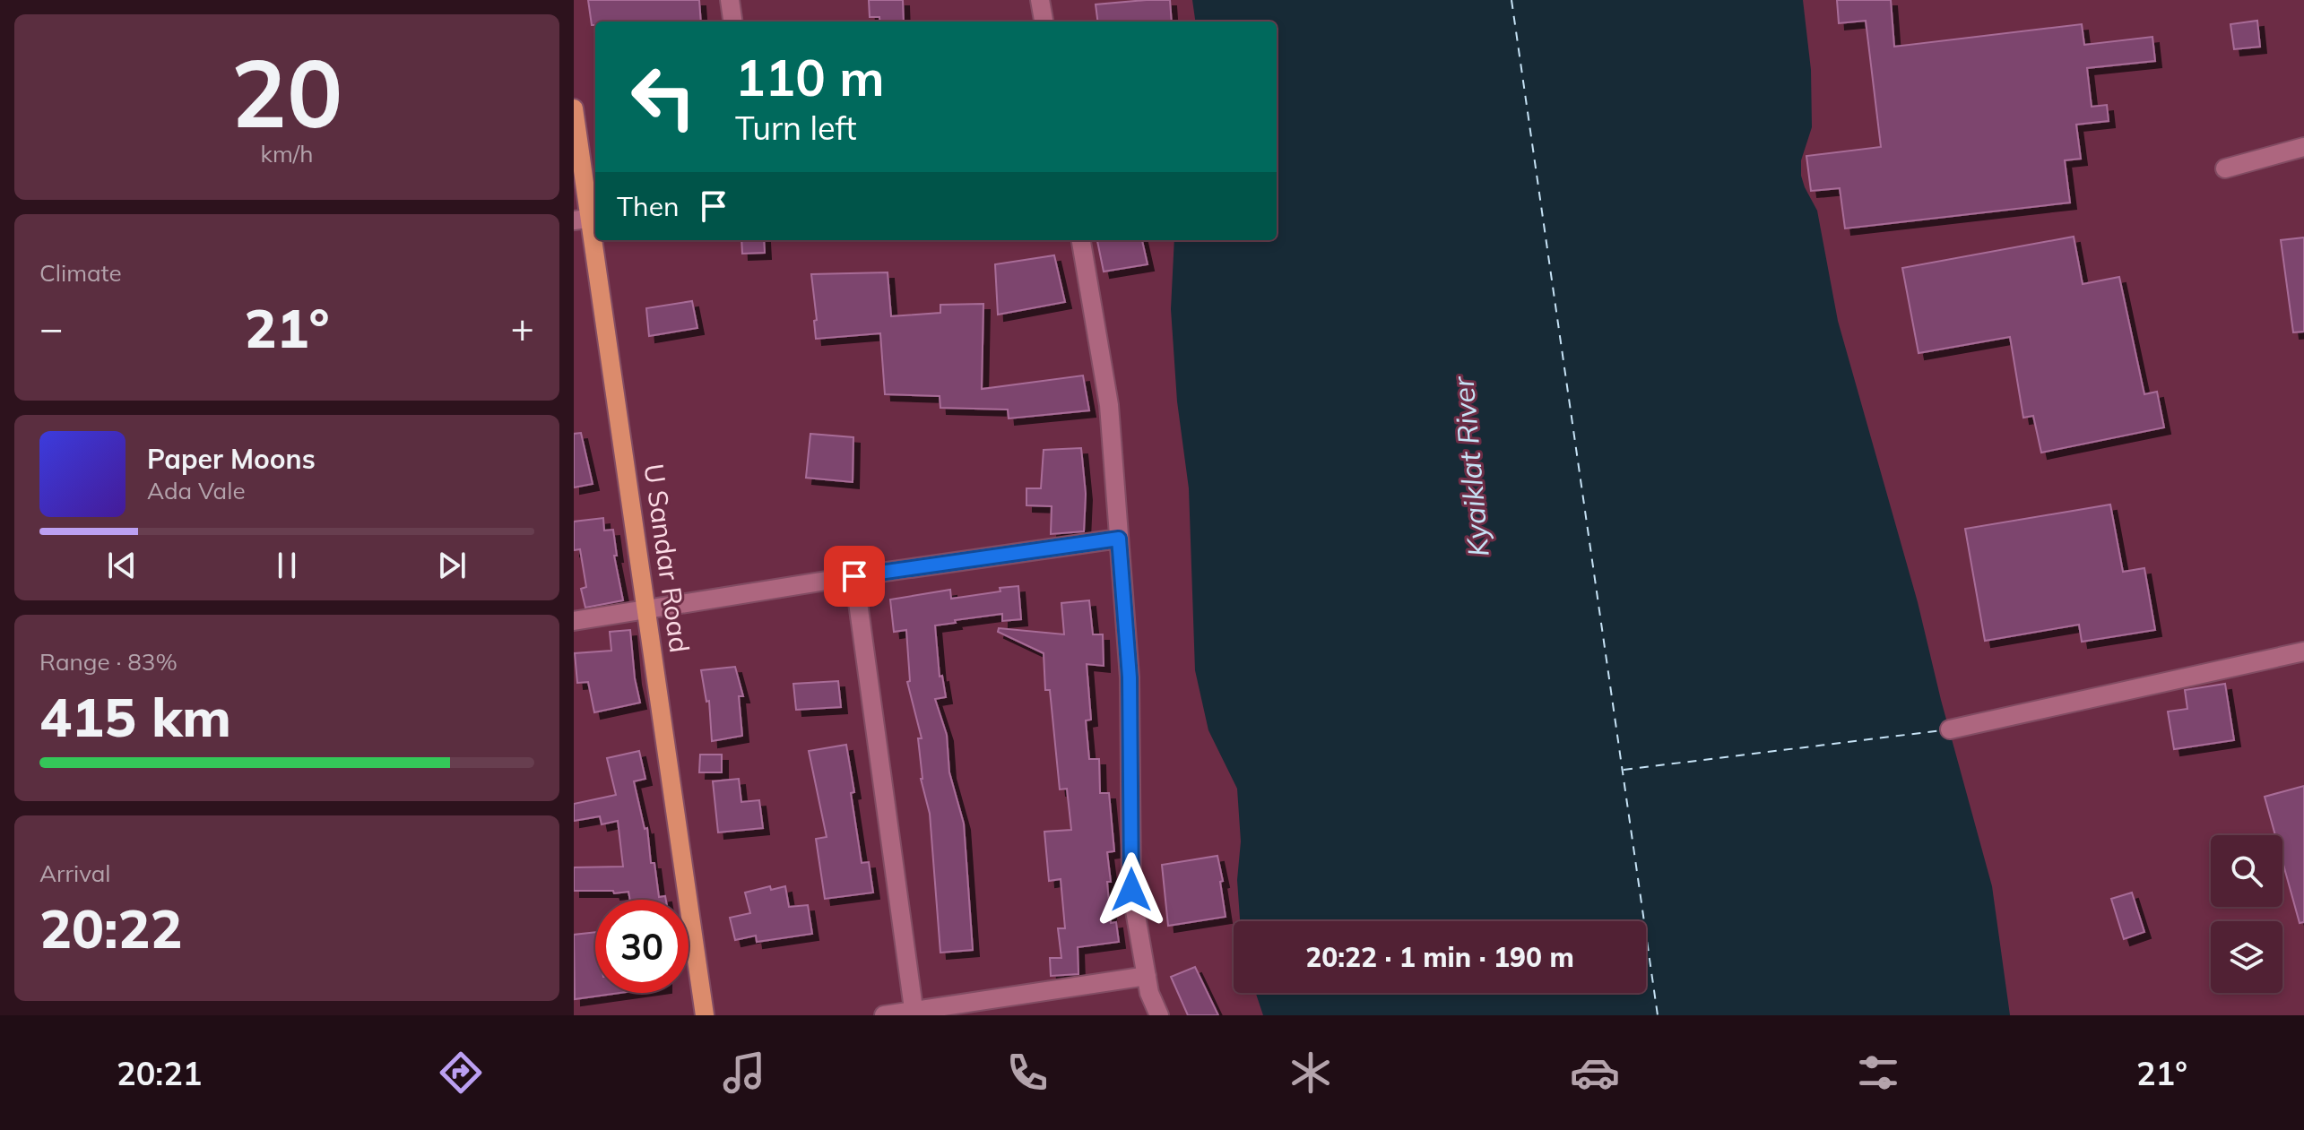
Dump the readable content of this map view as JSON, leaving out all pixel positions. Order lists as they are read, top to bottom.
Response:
{
  "streets": {
    "main road": ["U Sandar Road"]
  },
  "water": ["Kyaiklat River"],
  "page": {
    "tile": [
      ["20", "km/h"],
      "Climate",
      ["Range · 83%", "415 km"],
      ["Arrival", "20:22"]
    ],
    "turn": ["110 m", "Turn left"],
    "then": "Then",
    "heat": ["−", "21°", "+"],
    "song": ["Paper Moons", "Ada Vale"],
    "limit": "30",
    "trip": "20:22 · 1 min · 190 m",
    "tabs": ["20:21", "21°"]
  }
}
